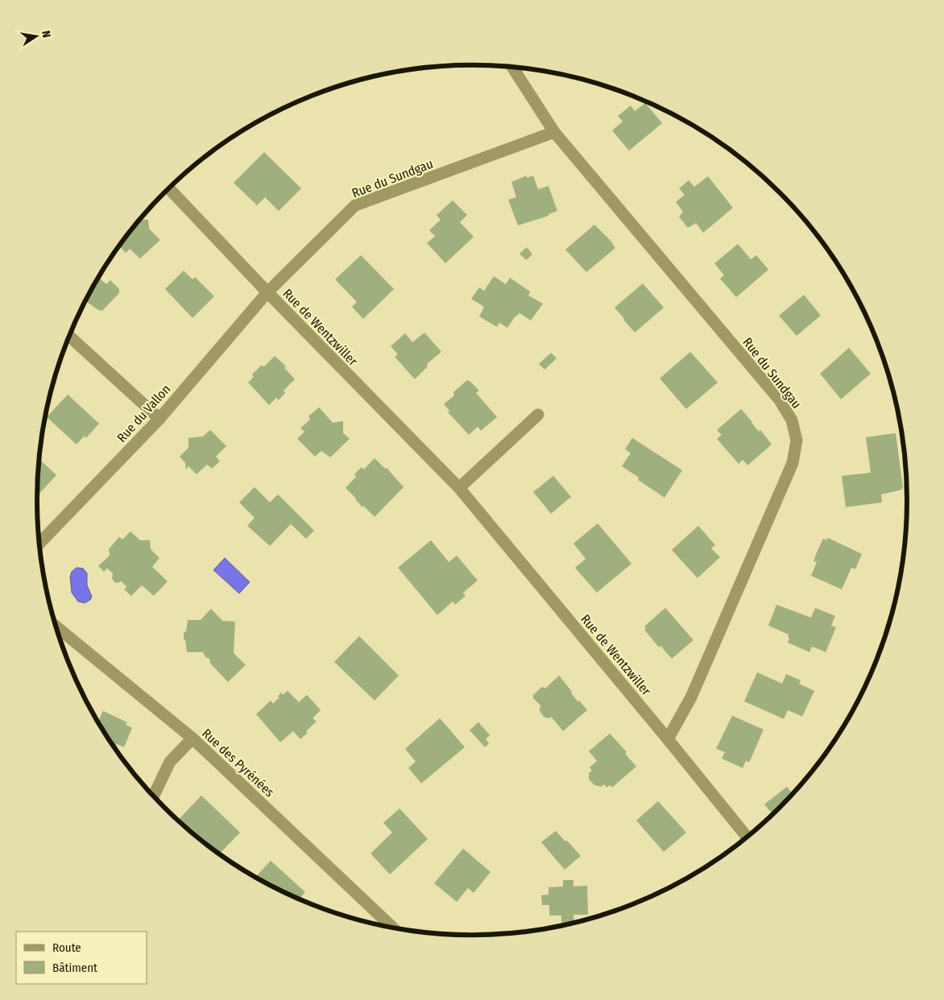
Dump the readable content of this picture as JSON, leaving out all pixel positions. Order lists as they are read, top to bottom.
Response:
{
  "streets": {
    "street": [
      "Rue du Sundgau",
      "Rue de Wentzwiller",
      "Rue du Vallon",
      "Rue des Pyrénées"
    ]
  },
  "crossings": [
    ["Rue du Sundgau", "Rue de Wentzwiller"],
    ["Rue du Sundgau", "Rue du Vallon"],
    ["Rue de Wentzwiller", "Rue du Vallon"]
  ],
  "legend": ["Route", "Bâtiment"],
  "north": "right"
}
